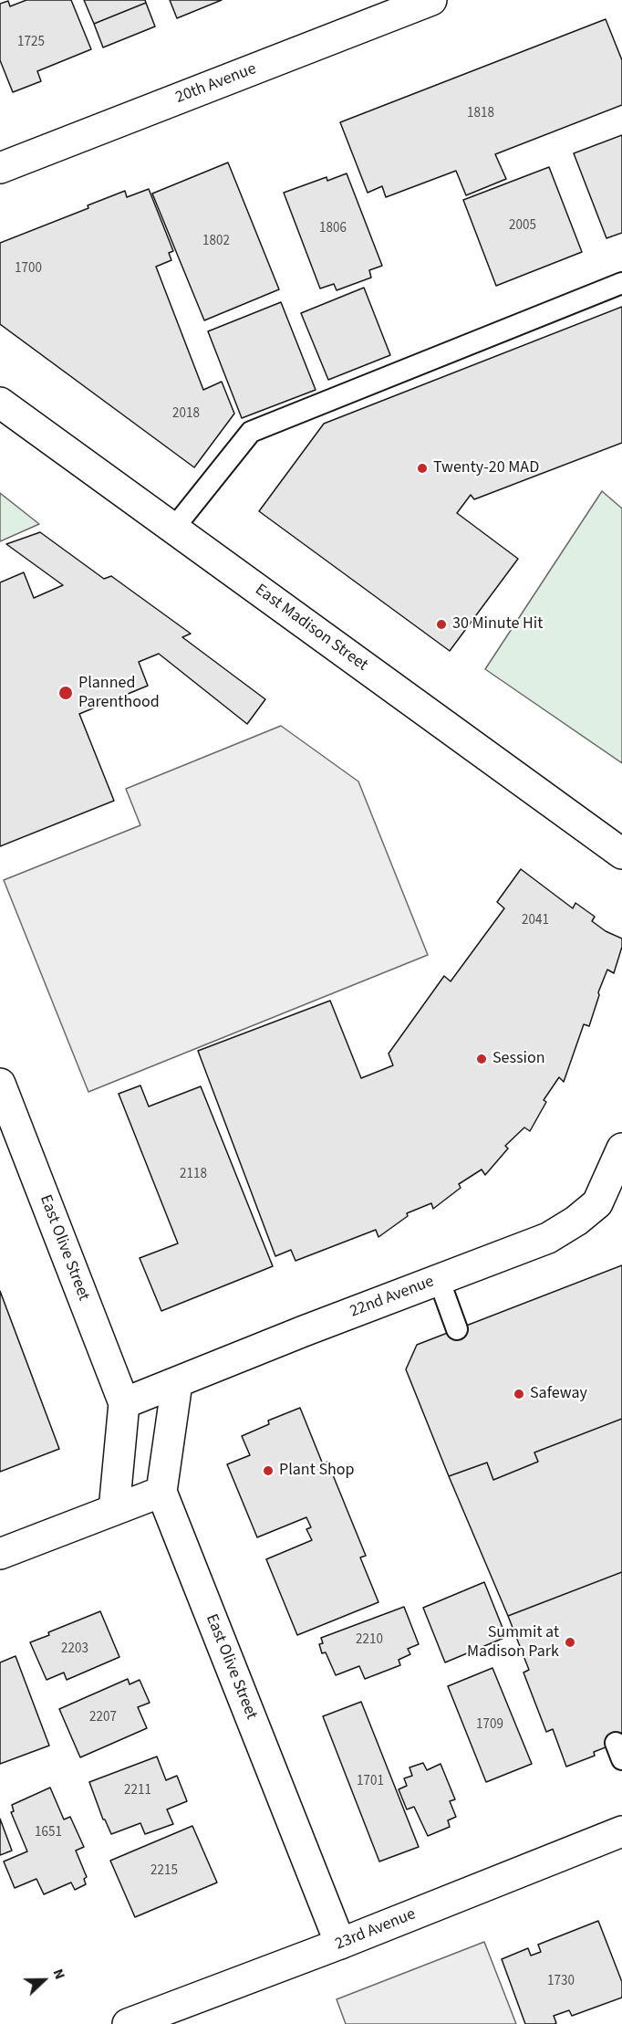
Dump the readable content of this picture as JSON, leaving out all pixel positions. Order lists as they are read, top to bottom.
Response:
{
  "streets": {
    "street": [
      "20th Avenue",
      "East Madison Street",
      "East Olive Street",
      "22nd Avenue",
      "23rd Avenue"
    ]
  },
  "crossings": [
    ["East Olive Street", "22nd Avenue"],
    ["East Olive Street", "23rd Avenue"]
  ],
  "places": [
    "Twenty-20 MAD",
    "30 Minute Hit",
    "Planned Parenthood",
    "Session",
    "Safeway",
    "Plant Shop",
    "Summit at Madison Park"
  ],
  "house_numbers": [
    "1725",
    "1818",
    "2005",
    "1806",
    "1802",
    "1700",
    "2018",
    "2041",
    "2118",
    "2210",
    "2203",
    "2207",
    "1709",
    "1701",
    "2211",
    "1651",
    "2215",
    "1730"
  ],
  "north": "right"
}
